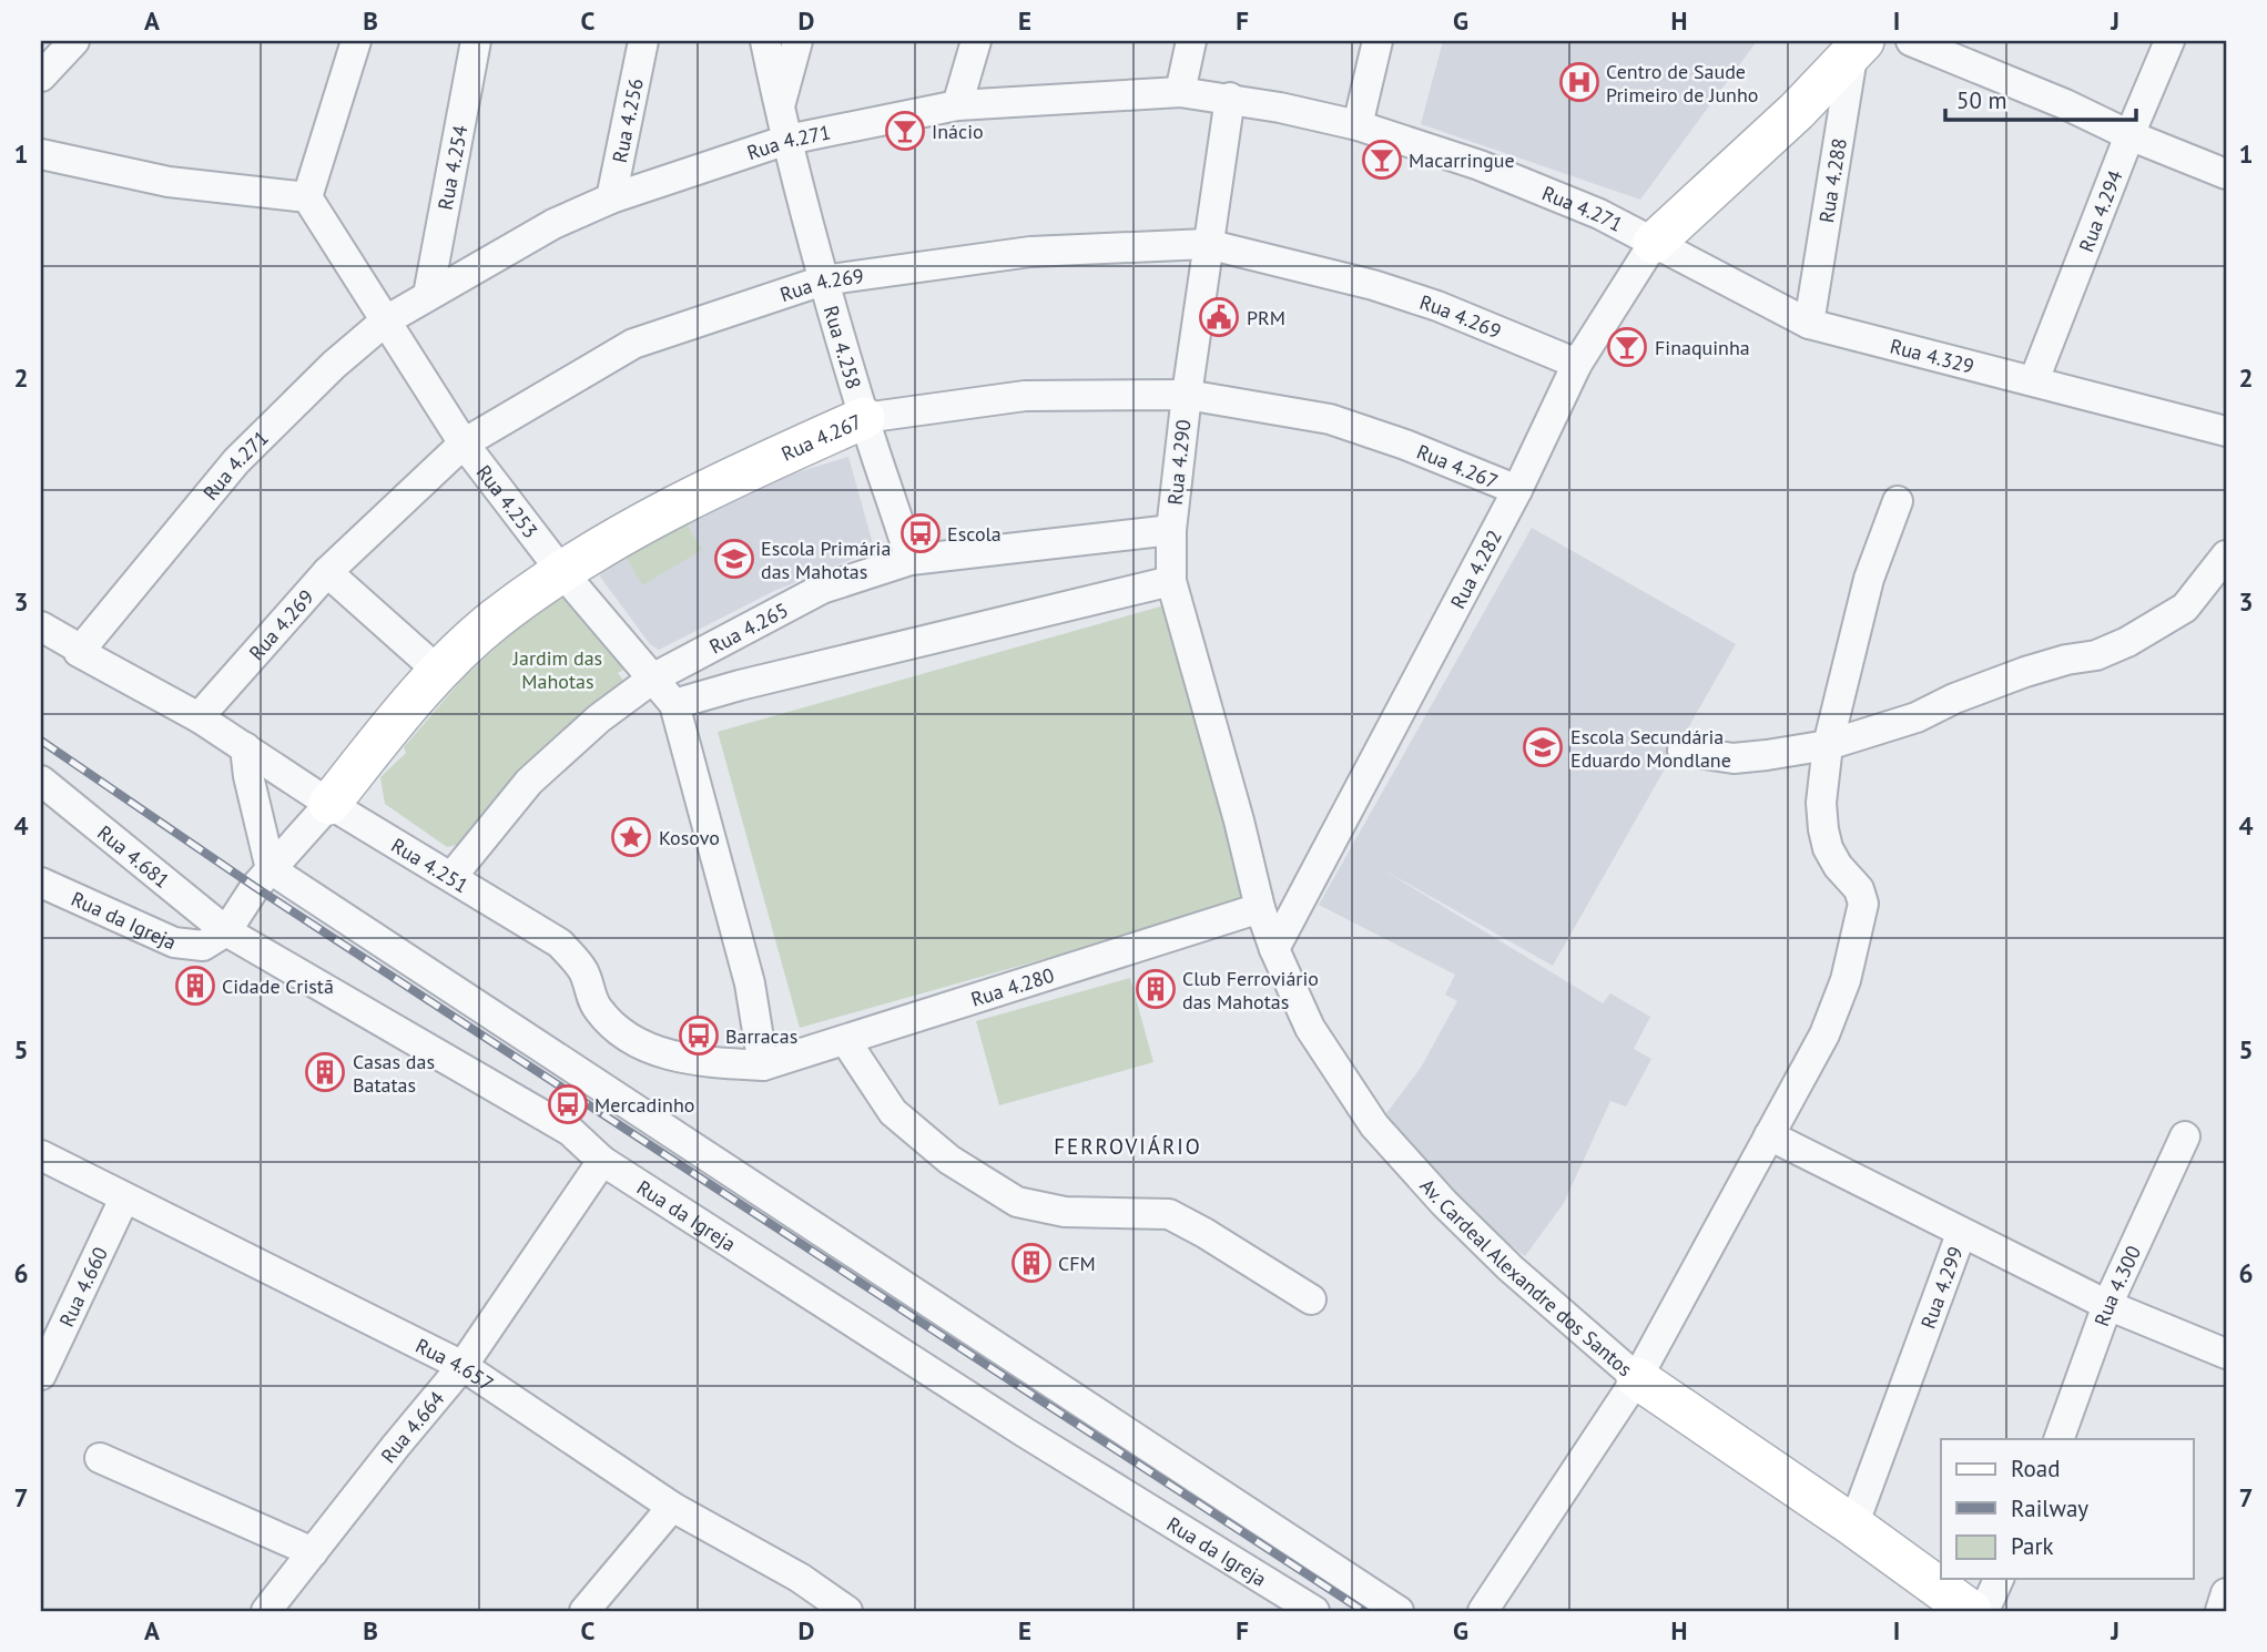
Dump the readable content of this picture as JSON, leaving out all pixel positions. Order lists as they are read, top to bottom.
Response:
{
  "streets": {
    "street": [
      "Rua 4.256",
      "Rua 4.271",
      "Rua 4.254",
      "Rua 4.288",
      "Rua 4.294",
      "Rua 4.269",
      "Rua 4.258",
      "Rua 4.329",
      "Rua 4.267",
      "Rua 4.290",
      "Rua 4.253",
      "Rua 4.282",
      "Rua 4.265",
      "Rua 4.681",
      "Rua 4.251",
      "Rua da Igreja",
      "Rua 4.280",
      "Av. Cardeal Alexandre dos Santos",
      "Rua 4.660",
      "Rua 4.299",
      "Rua 4.300",
      "Rua 4.657",
      "Rua 4.664"
    ]
  },
  "crossings": [
    ["Rua 4.256", "Rua 4.271"],
    ["Rua 4.271", "Rua 4.254"],
    ["Rua 4.271", "Rua 4.258"],
    ["Rua 4.271", "Rua 4.329"],
    ["Rua 4.271", "Rua 4.290"],
    ["Rua 4.271", "Rua 4.253"],
    ["Rua 4.271", "Rua 4.282"],
    ["Rua 4.271", "Rua 4.251"],
    ["Rua 4.288", "Rua 4.329"],
    ["Rua 4.288", "Rua 4.282"],
    ["Rua 4.294", "Rua 4.329"],
    ["Rua 4.269", "Rua 4.258"],
    ["Rua 4.269", "Rua 4.290"],
    ["Rua 4.269", "Rua 4.253"],
    ["Rua 4.269", "Rua 4.282"],
    ["Rua 4.269", "Rua 4.251"],
    ["Rua 4.258", "Rua 4.267"],
    ["Rua 4.258", "Rua 4.265"],
    ["Rua 4.329", "Rua 4.282"],
    ["Rua 4.267", "Rua 4.290"],
    ["Rua 4.267", "Rua 4.253"],
    ["Rua 4.267", "Rua 4.282"],
    ["Rua 4.267", "Rua 4.251"],
    ["Rua 4.290", "Rua 4.265"],
    ["Rua 4.290", "Rua 4.280"],
    ["Rua 4.253", "Rua 4.265"],
    ["Rua 4.253", "Rua 4.251"],
    ["Rua 4.253", "Rua 4.280"],
    ["Rua 4.282", "Av. Cardeal Alexandre dos Santos"],
    ["Rua 4.265", "Rua 4.251"],
    ["Rua 4.681", "Rua da Igreja"],
    ["Rua 4.251", "Rua 4.280"],
    ["Rua da Igreja", "Rua 4.664"],
    ["Av. Cardeal Alexandre dos Santos", "Rua 4.299"],
    ["Rua 4.660", "Rua 4.657"],
    ["Rua 4.299", "Rua 4.300"],
    ["Rua 4.657", "Rua 4.664"]
  ],
  "districts": ["FERROVIÁRIO"],
  "parks": ["Jardim das Mahotas"],
  "places": {
    "hospital": ["Centro de Saude Primeiro de Junho"],
    "bar": ["Inácio", "Macarringue", "Finaquinha"],
    "public building": ["PRM"],
    "bus stop": ["Escola", "Barracas", "Mercadinho"],
    "school or university": ["Escola Primária das Mahotas", "Escola Secundária Eduardo Mondlane"],
    "place": ["Kosovo"],
    "building": [
      "Cidade Cristã",
      "Club Ferroviário das Mahotas",
      "Casas das Batatas",
      "CFM"
    ]
  },
  "legend": ["Road", "Railway", "Park"],
  "scale_bar": "50 m",
  "grid": {
    "columns": [
      "A",
      "B",
      "C",
      "D",
      "E",
      "F",
      "G",
      "H",
      "I",
      "J"
    ],
    "rows": [
      "1",
      "2",
      "3",
      "4",
      "5",
      "6",
      "7"
    ]
  }
}
